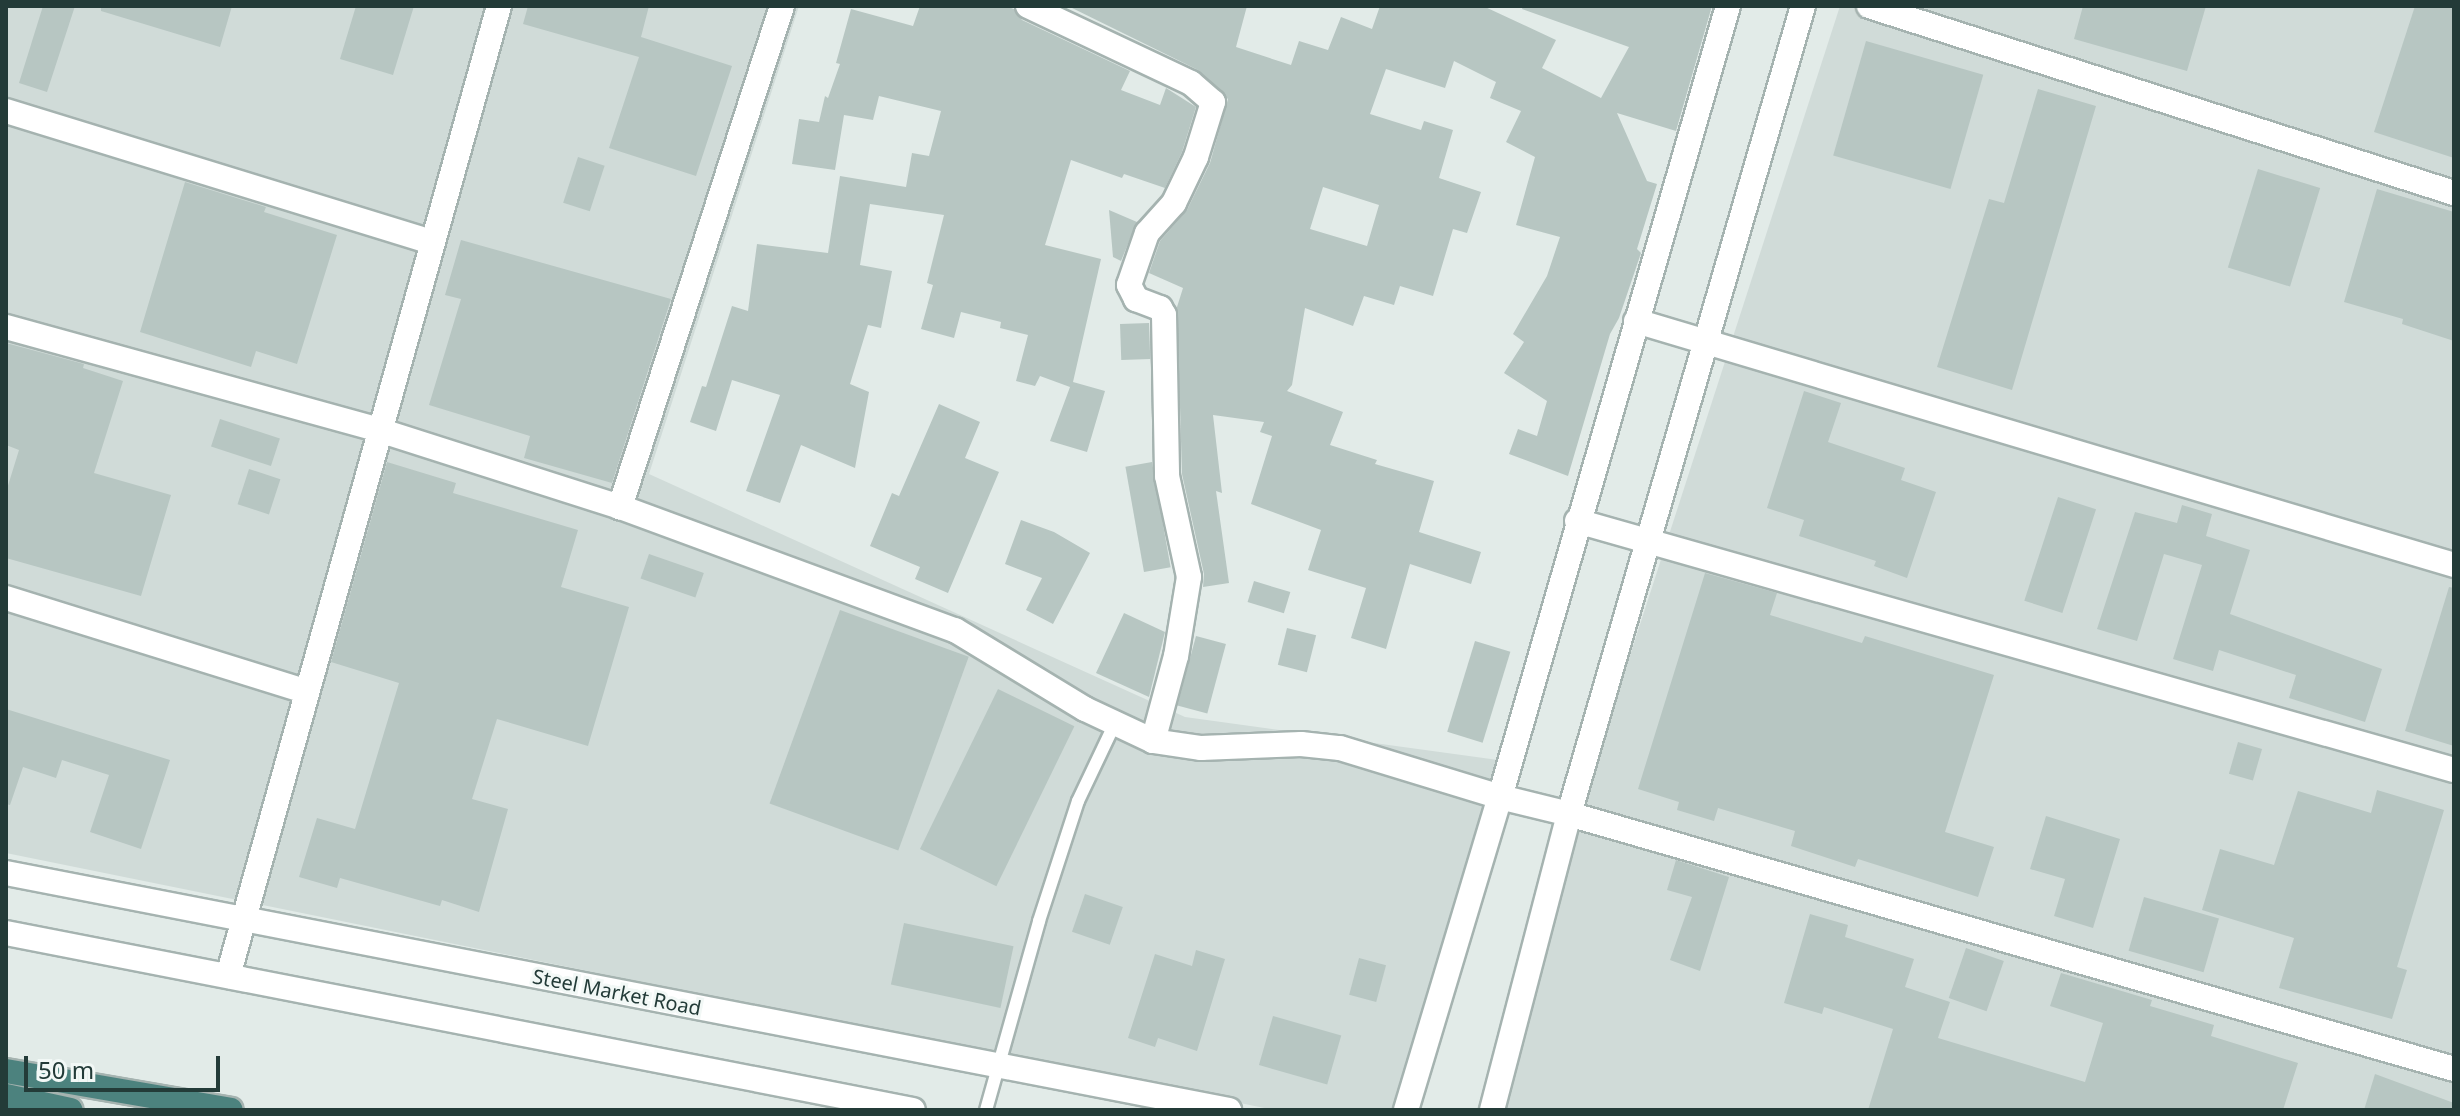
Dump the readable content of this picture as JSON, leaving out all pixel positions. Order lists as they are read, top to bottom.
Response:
{
  "streets": {
    "street": ["Steel Market Road"]
  },
  "scale_bar": "50 m"
}
